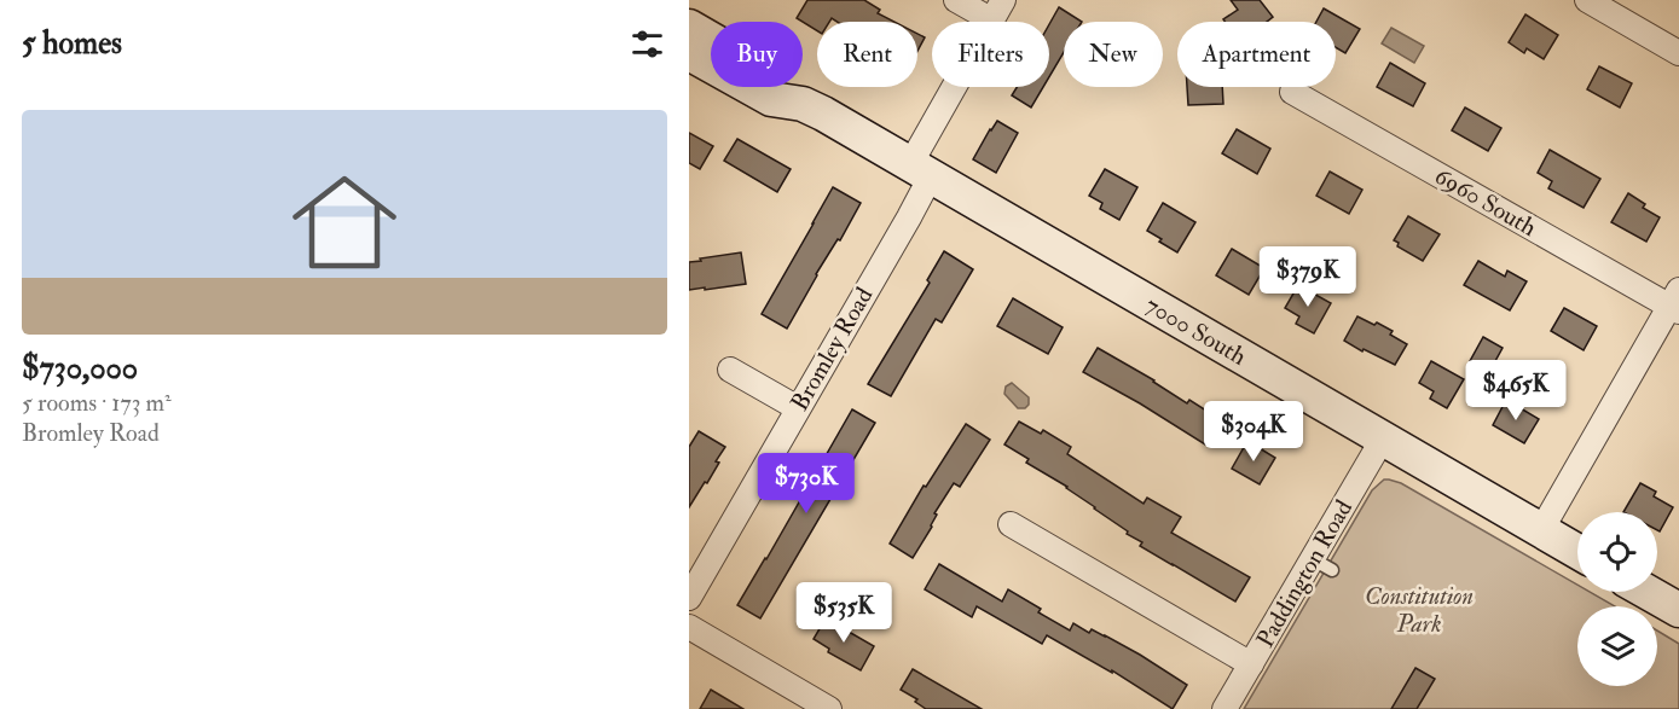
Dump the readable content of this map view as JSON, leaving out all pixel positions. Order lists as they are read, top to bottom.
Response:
{
  "streets": {
    "main road": ["7000 South"],
    "street": ["6960 South", "Bromley Road", "Paddington Road"]
  },
  "crossings": [
    ["7000 South", "Bromley Road"],
    ["7000 South", "Paddington Road"]
  ],
  "parks": ["Constitution Park"],
  "page": {
    "heading": "5 homes",
    "chip": [
      "Buy",
      "Rent",
      "Filters",
      "New",
      "Apartment"
    ],
    "list": [
      {
        "name": "$730,000",
        "note": "5 rooms · 173 m² · Bromley Road"
      }
    ],
    "price": [
      "$379K",
      "$465K",
      "$304K",
      "$730K",
      "$535K"
    ]
  }
}
